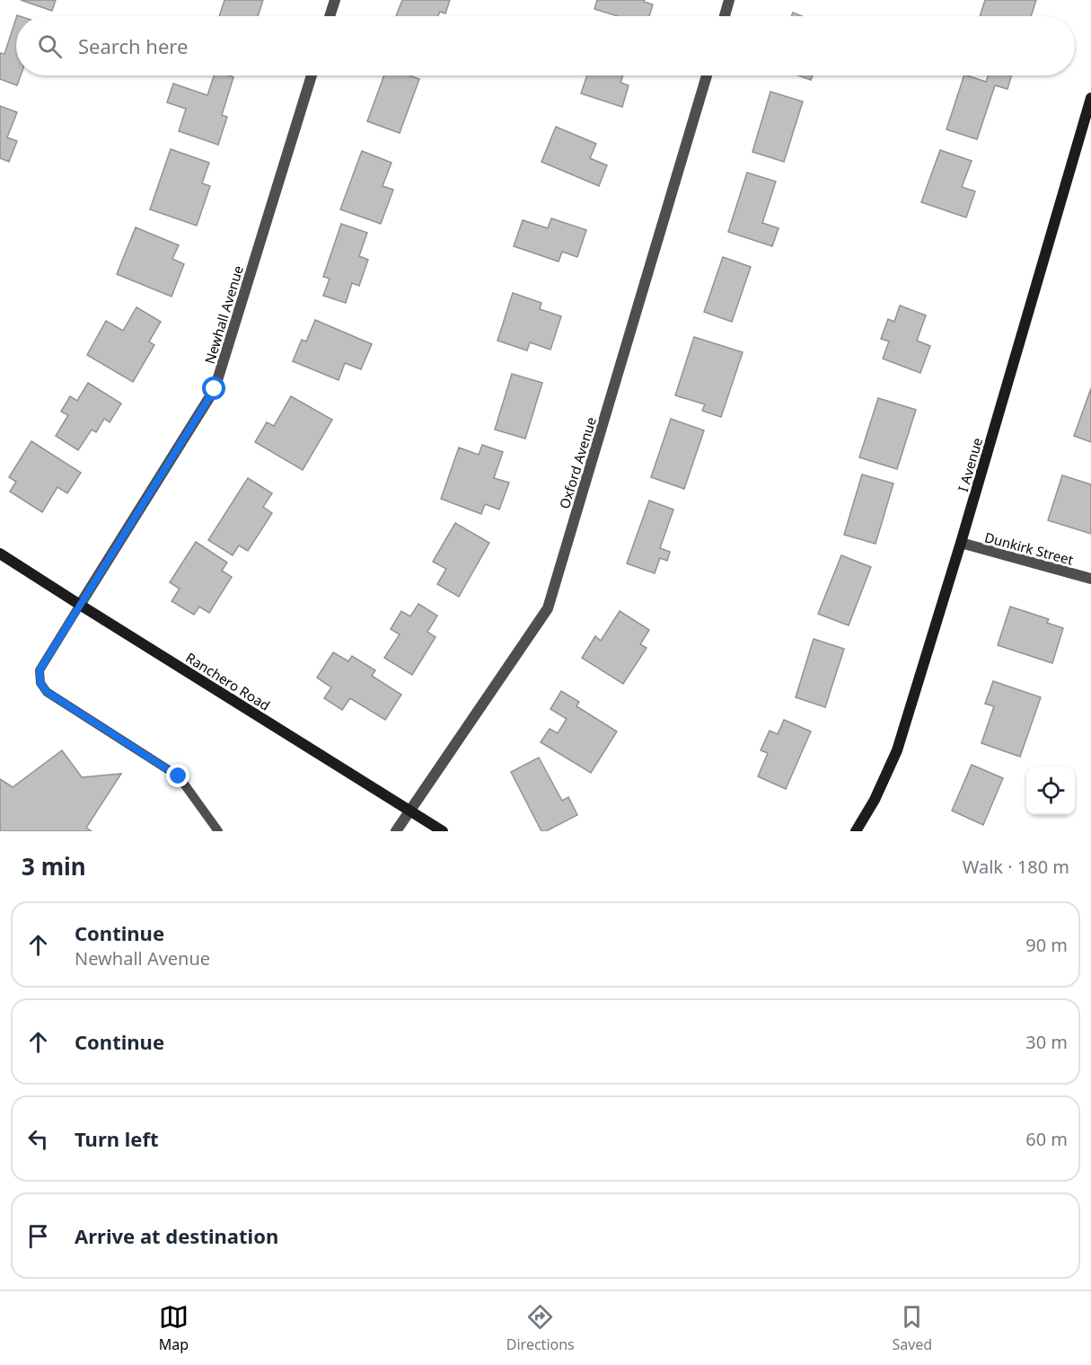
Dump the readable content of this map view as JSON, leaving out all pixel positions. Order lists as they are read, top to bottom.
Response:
{
  "streets": {
    "main road": ["I Avenue", "Ranchero Road"],
    "street": ["Newhall Avenue", "Oxford Avenue", "Dunkirk Street"]
  },
  "crossings": [
    ["Newhall Avenue", "Ranchero Road"],
    ["Oxford Avenue", "Ranchero Road"],
    ["I Avenue", "Dunkirk Street"]
  ],
  "page": {
    "search": "Search here",
    "heading": ["3 min", "Walk · 180 m"],
    "list": [
      ["Continue", "Newhall Avenue", "90 m"],
      ["Continue", "30 m"],
      ["Turn left", "60 m"],
      "Arrive at destination"
    ],
    "nav": ["Map", "Directions", "Saved"]
  }
}
